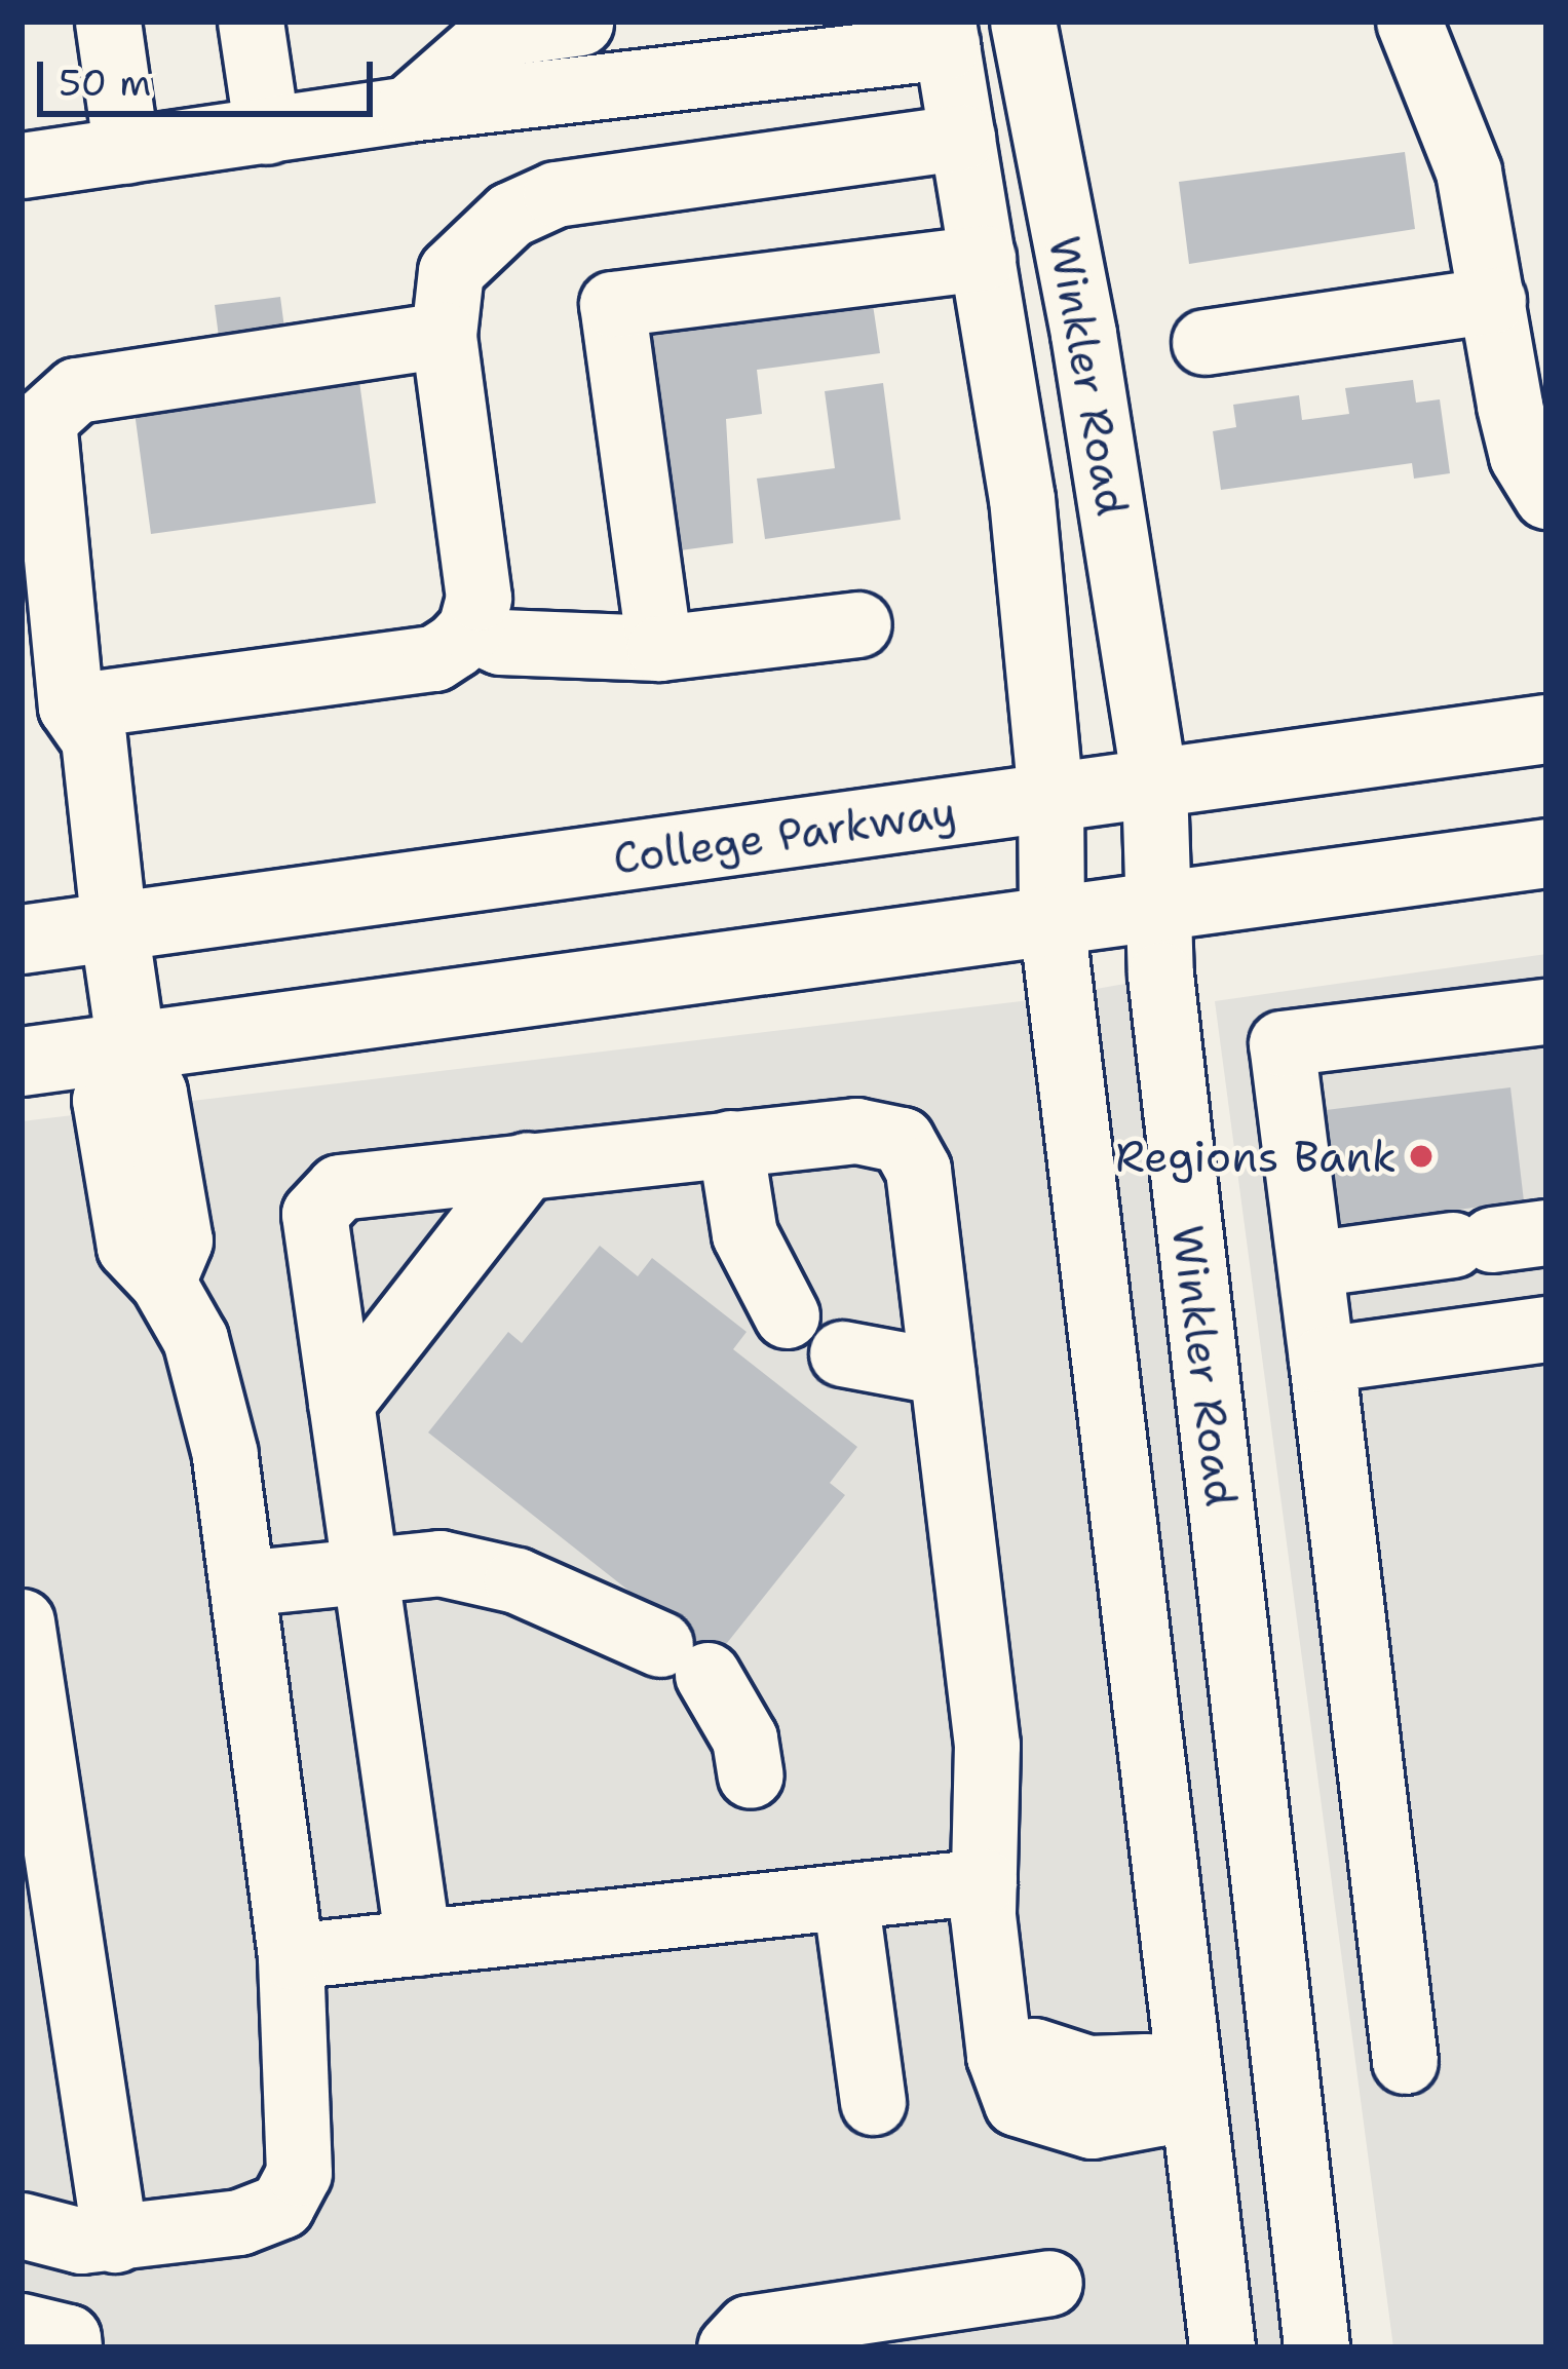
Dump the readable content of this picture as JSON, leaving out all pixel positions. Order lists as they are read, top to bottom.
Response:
{
  "streets": {
    "main road": ["College Parkway"],
    "street": ["Winkler Road"]
  },
  "crossings": [
    ["Winkler Road", "College Parkway"]
  ],
  "places": ["Regions Bank"],
  "scale_bar": "50 m"
}
